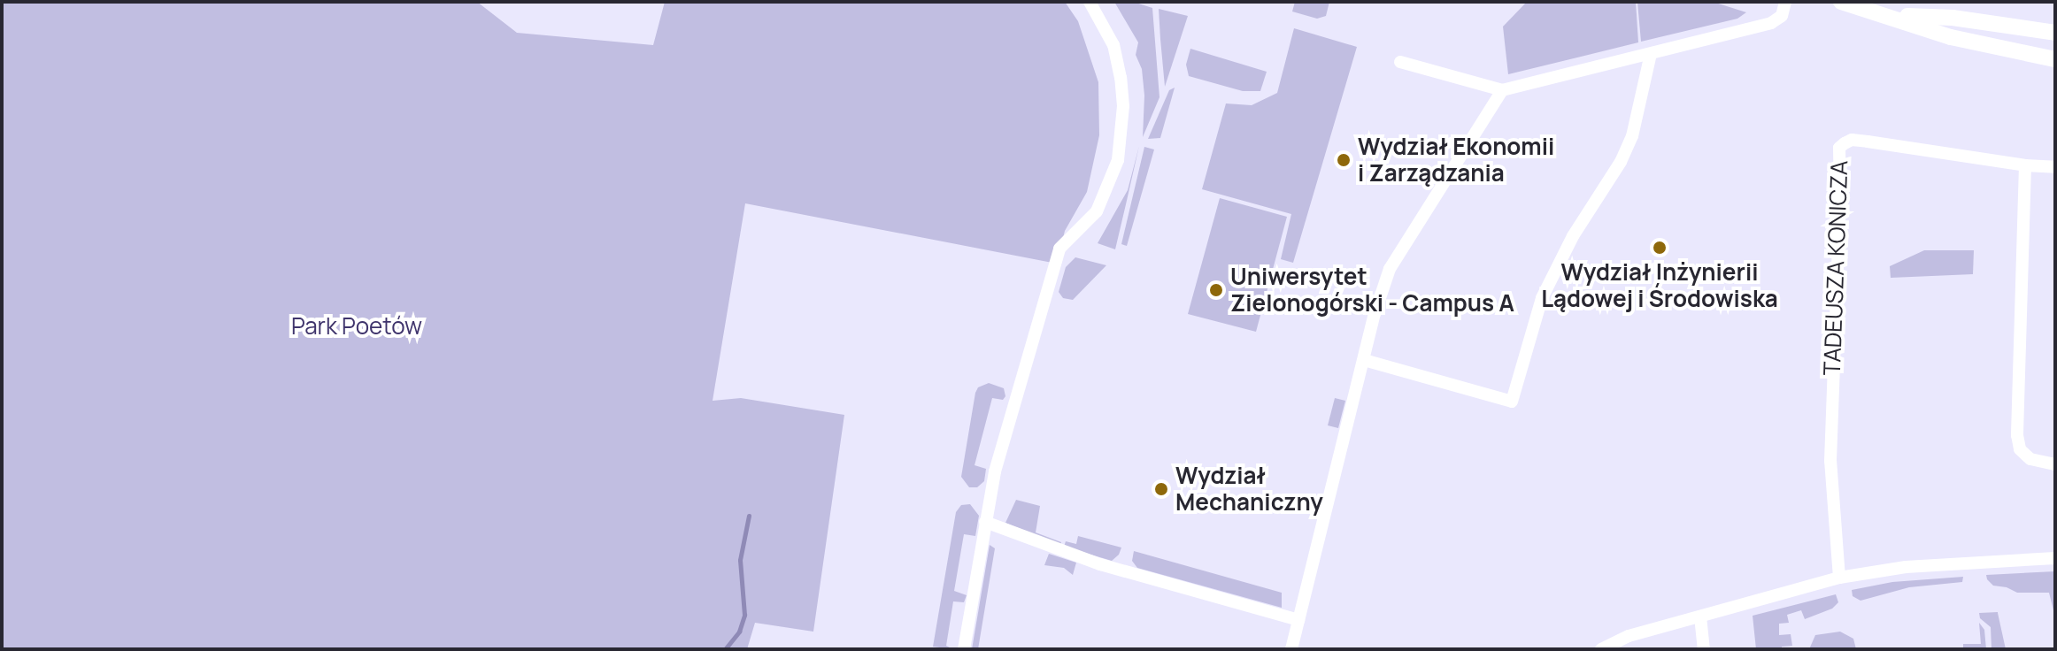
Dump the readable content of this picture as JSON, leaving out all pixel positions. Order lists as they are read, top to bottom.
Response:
{
  "streets": {
    "street": ["TADEUSZA KONICZA"]
  },
  "parks": ["Park Poetów"],
  "places": [
    "Wydział Ekonomii i Zarządzania",
    "Wydział Inżynierii Lądowej i Środowiska",
    "Uniwersytet Zielonogórski - Campus A",
    "Wydział Mechaniczny"
  ]
}
